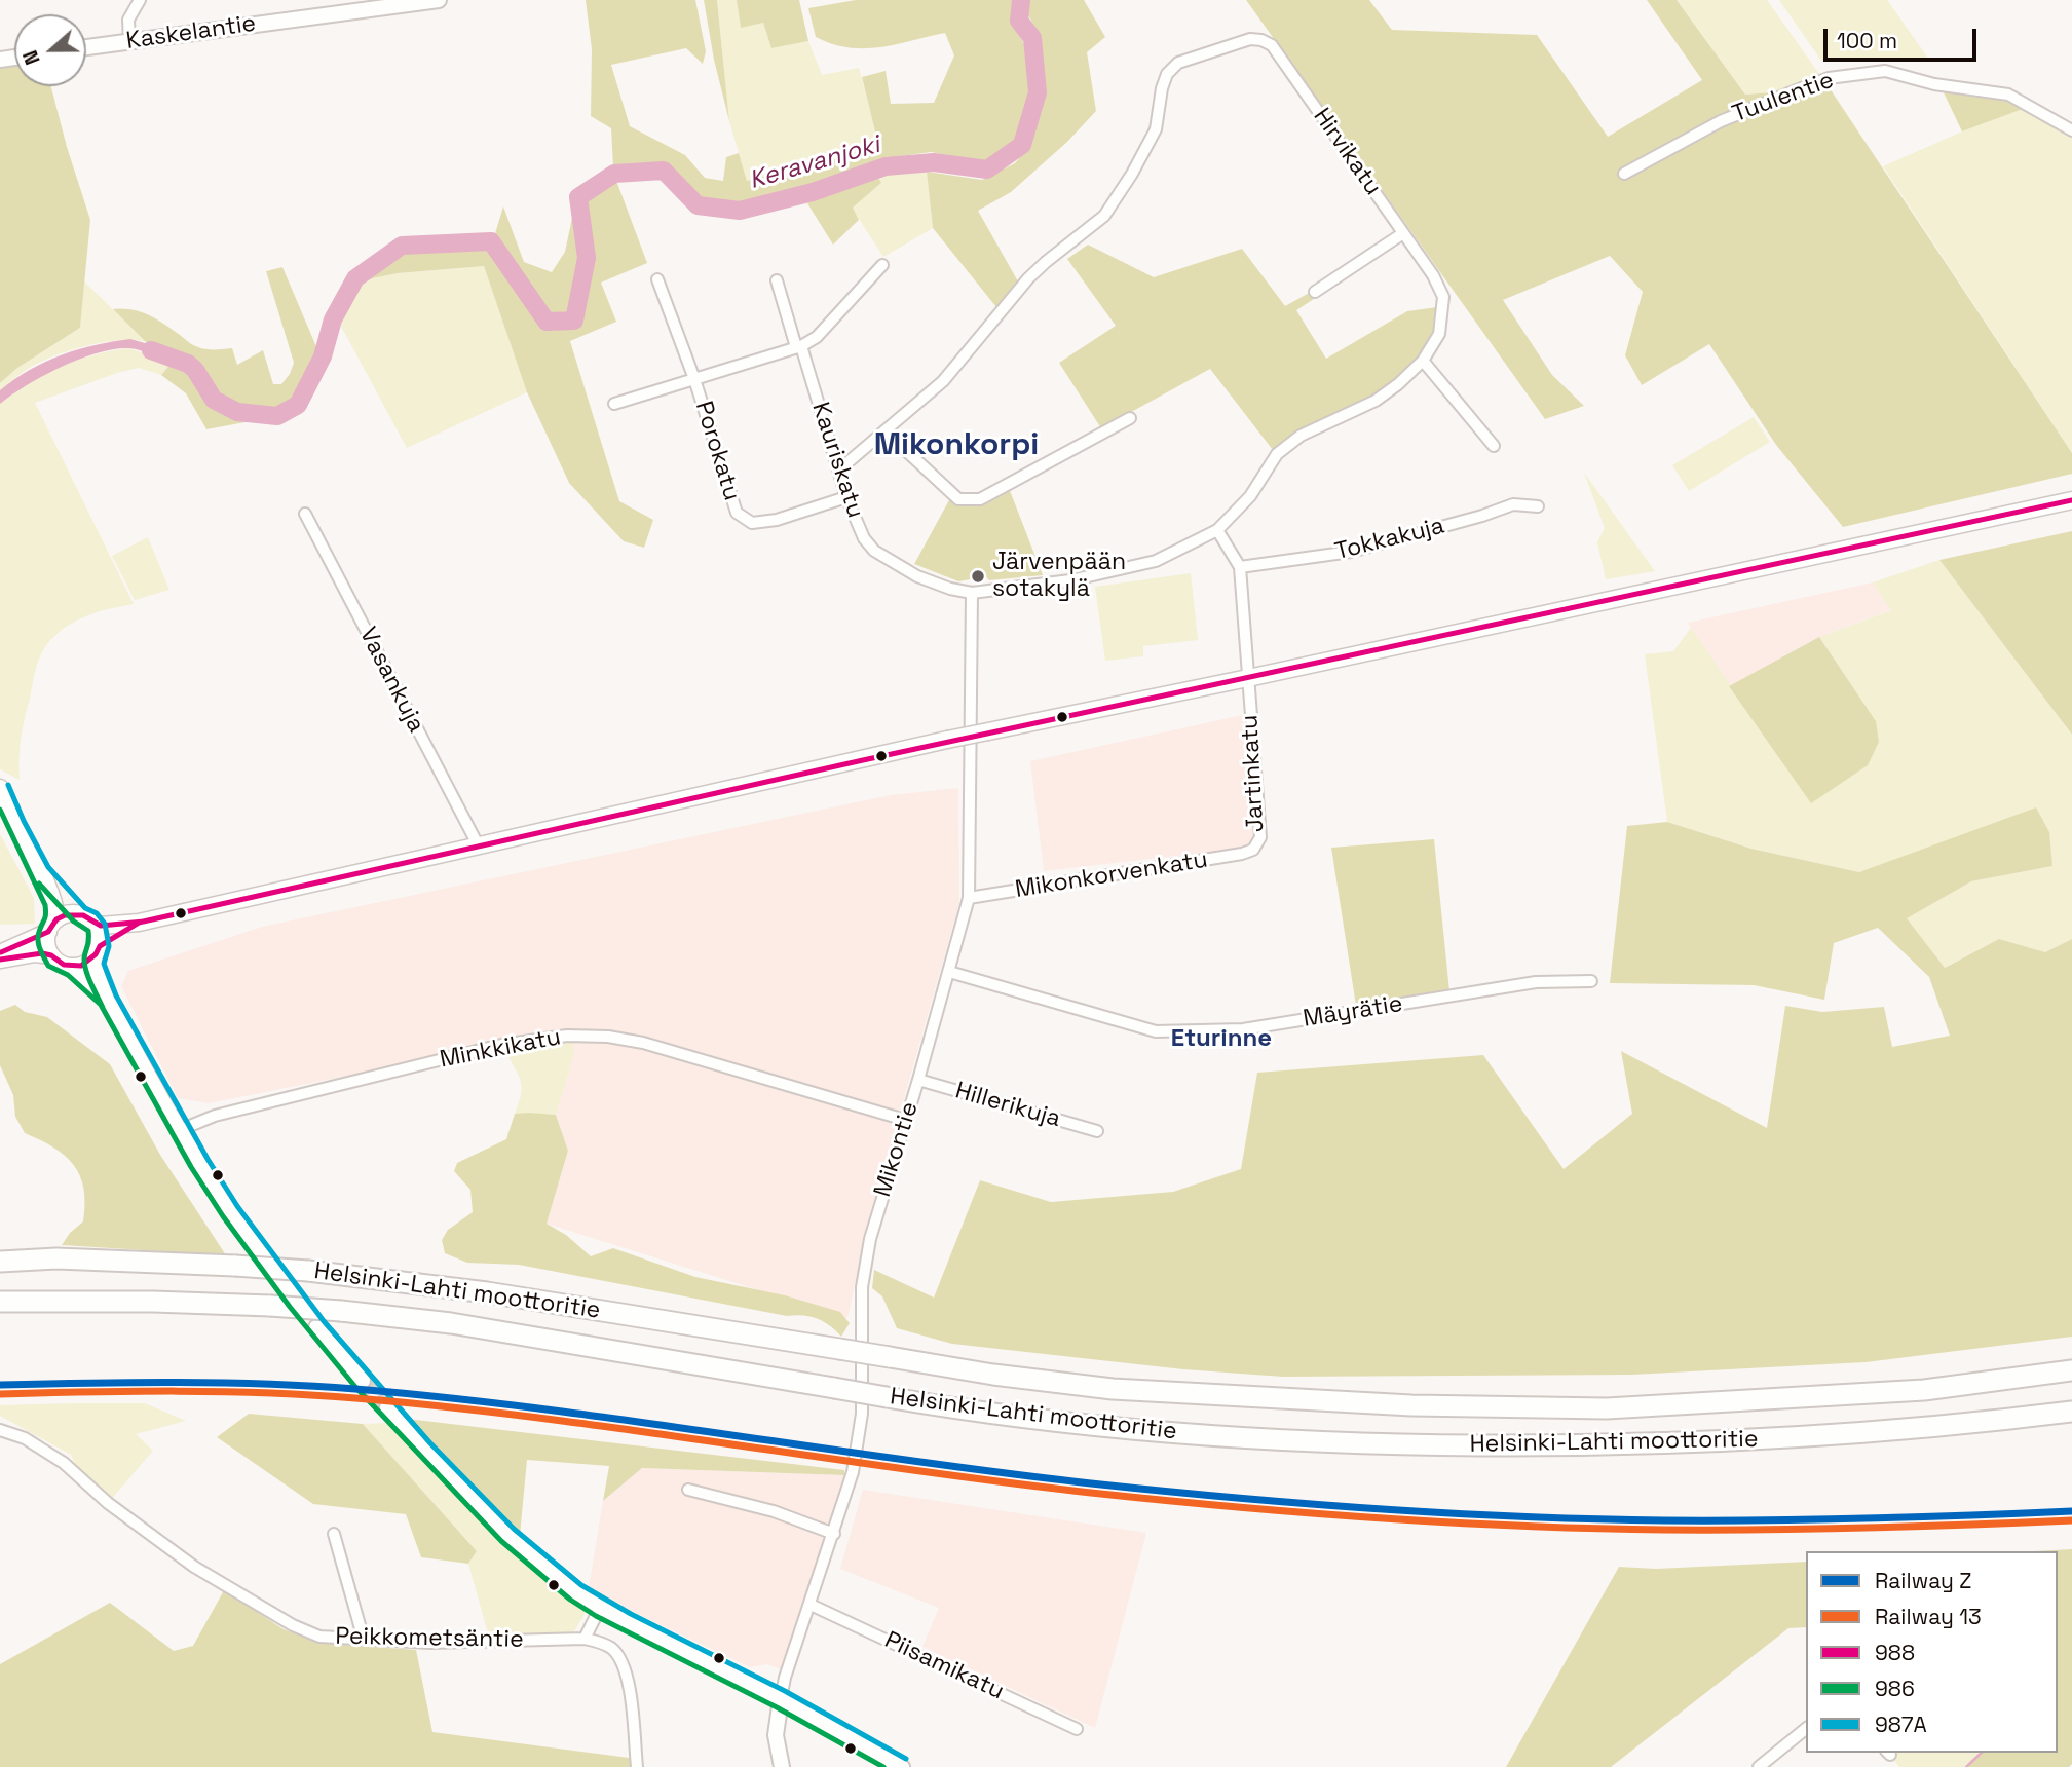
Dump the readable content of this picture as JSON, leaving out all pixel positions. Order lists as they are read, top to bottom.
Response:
{
  "streets": {
    "highway": ["Helsinki-Lahti moottoritie"],
    "street": [
      "Kaskelantie",
      "Tuulentie",
      "Hirvikatu",
      "Porokatu",
      "Kauriskatu",
      "Tokkakuja",
      "Vasankuja",
      "Jartinkatu",
      "Mikonkorvenkatu",
      "Mäyrätie",
      "Minkkikatu",
      "Hillerikuja",
      "Mikontie",
      "Peikkometsäntie",
      "Piisamikatu"
    ]
  },
  "crossings": [
    ["Hirvikatu", "Kauriskatu"],
    ["Hirvikatu", "Jartinkatu"],
    ["Hirvikatu", "Mikontie"],
    ["Porokatu", "Kauriskatu"],
    ["Kauriskatu", "Mikontie"],
    ["Tokkakuja", "Jartinkatu"],
    ["Jartinkatu", "Mikonkorvenkatu"],
    ["Mikonkorvenkatu", "Mikontie"],
    ["Mäyrätie", "Mikontie"],
    ["Minkkikatu", "Mikontie"],
    ["Hillerikuja", "Mikontie"],
    ["Mikontie", "Piisamikatu"]
  ],
  "districts": ["Mikonkorpi", "Eturinne"],
  "water": ["Keravanjoki"],
  "places": ["Järvenpään sotakylä"],
  "lines": [
    "transit line 988",
    "transit line 987A",
    "transit line 986",
    "rail line Z",
    "rail line 13"
  ],
  "legend": [
    "Railway Z",
    "Railway 13",
    "988",
    "986",
    "987A"
  ],
  "scale_bar": "100 m",
  "north": "left"
}
